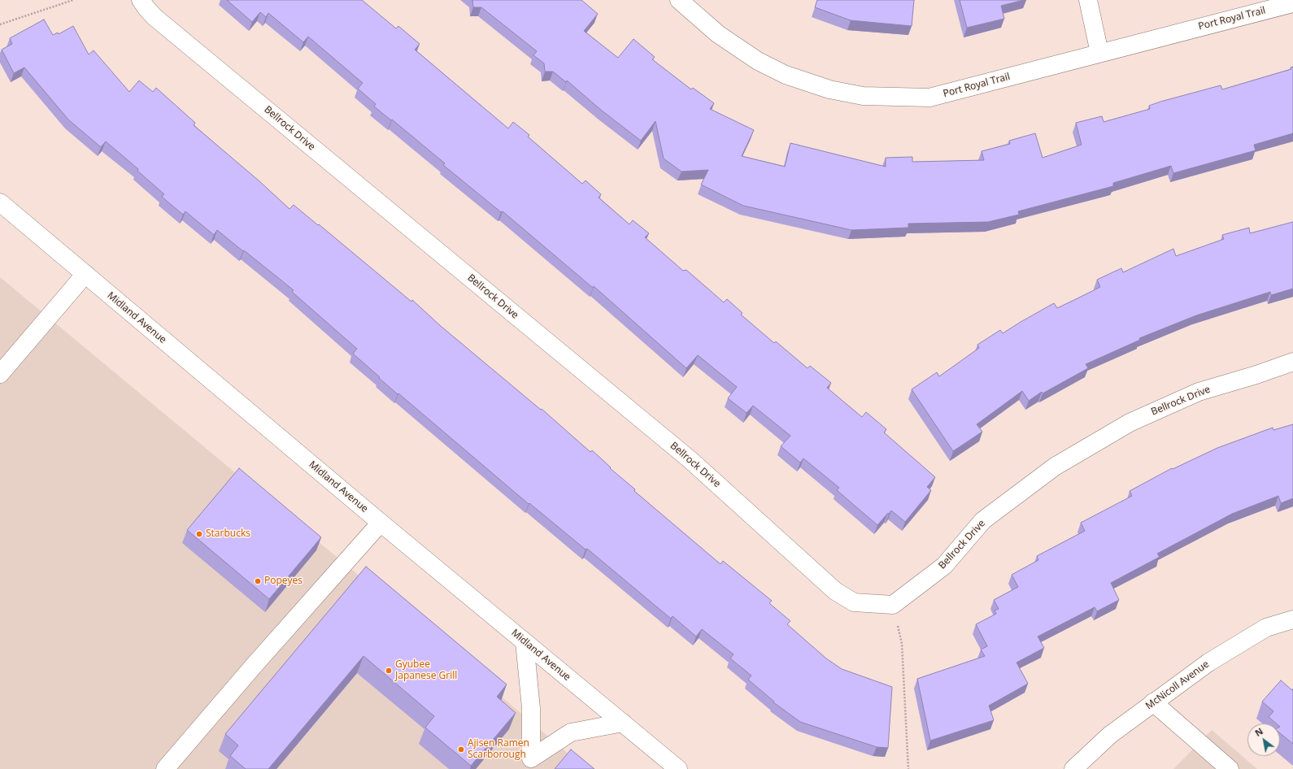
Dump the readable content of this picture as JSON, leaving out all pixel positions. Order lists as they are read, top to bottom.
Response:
{
  "streets": {
    "street": [
      "Port Royal Trail",
      "Bellrock Drive",
      "Midland Avenue",
      "McNicoll Avenue"
    ]
  },
  "places": [
    "Starbucks",
    "Popeyes",
    "Gyubee Japanese Grill",
    "Ajisen Ramen Scarborough"
  ],
  "north": "top left"
}
